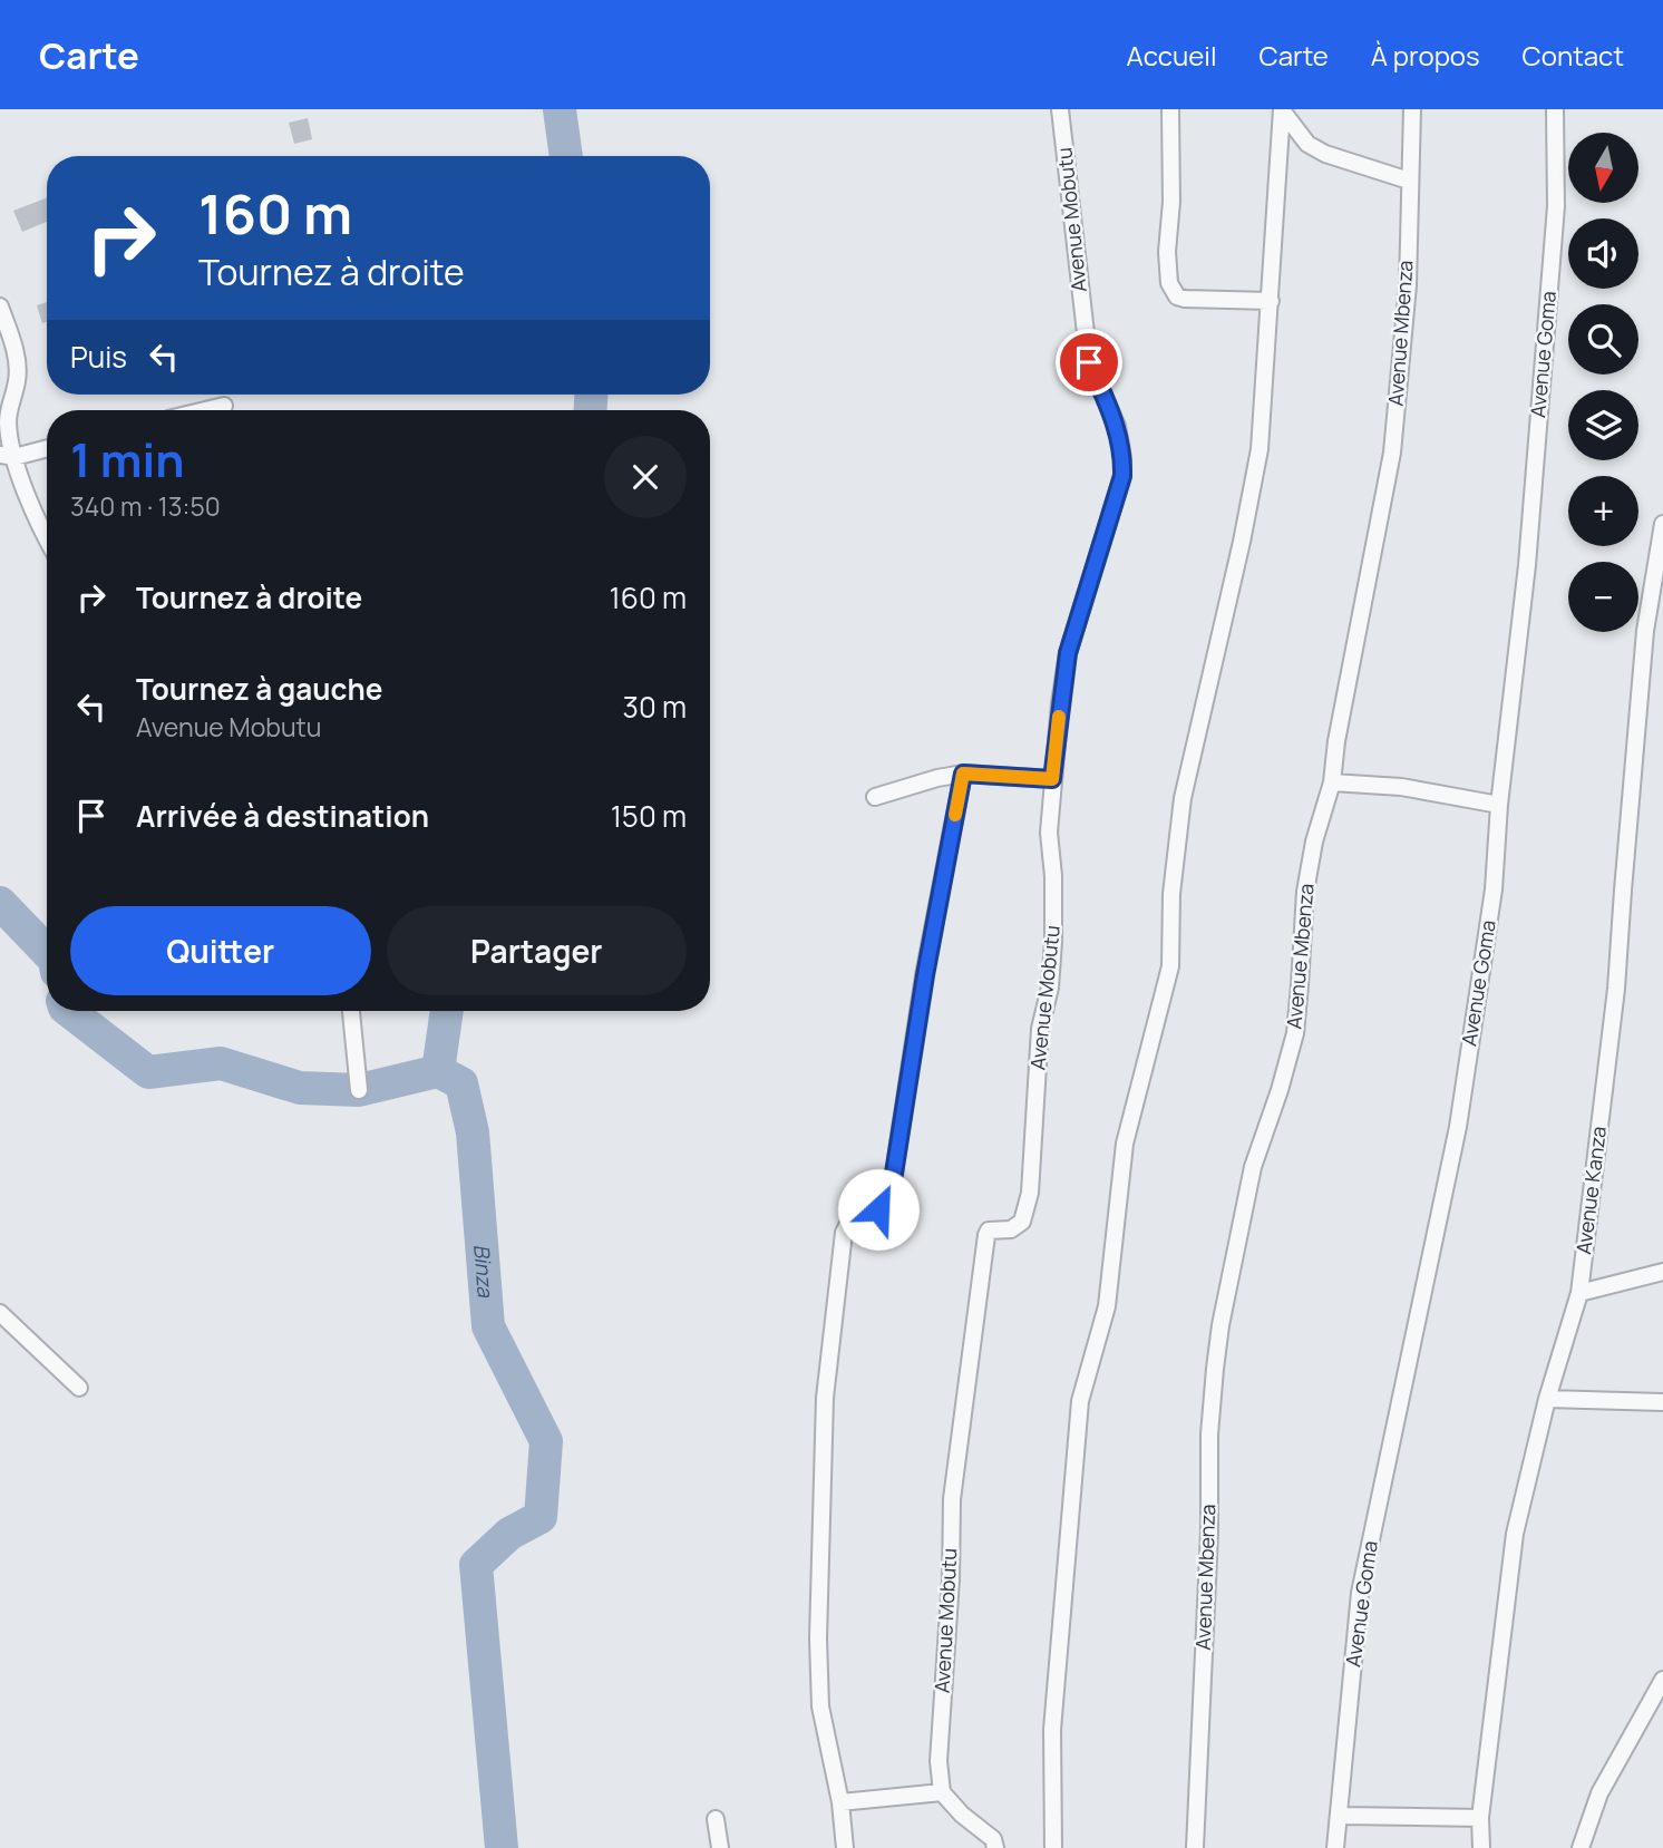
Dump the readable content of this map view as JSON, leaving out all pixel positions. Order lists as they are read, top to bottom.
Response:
{
  "streets": {
    "street": [
      "Avenue Mobutu",
      "Avenue Mbenza",
      "Avenue Goma",
      "Avenue Kanza"
    ]
  },
  "water": ["Binza"],
  "north": "bottom",
  "page": {
    "header": "Carte",
    "nav": [
      "Accueil",
      "Carte",
      "À propos",
      "Contact"
    ],
    "map_buttons": ["+", "−"],
    "turn": ["160 m", "Tournez à droite"],
    "then": "Puis",
    "heading": ["1 min", "340 m · 13:50"],
    "list": [
      {
        "name": "Tournez à droite",
        "value": "160 m"
      },
      {
        "name": "Tournez à gauche",
        "note": "Avenue Mobutu",
        "value": "30 m"
      },
      {
        "name": "Arrivée à destination",
        "value": "150 m"
      }
    ],
    "buttons": ["Quitter", "Partager"]
  }
}
